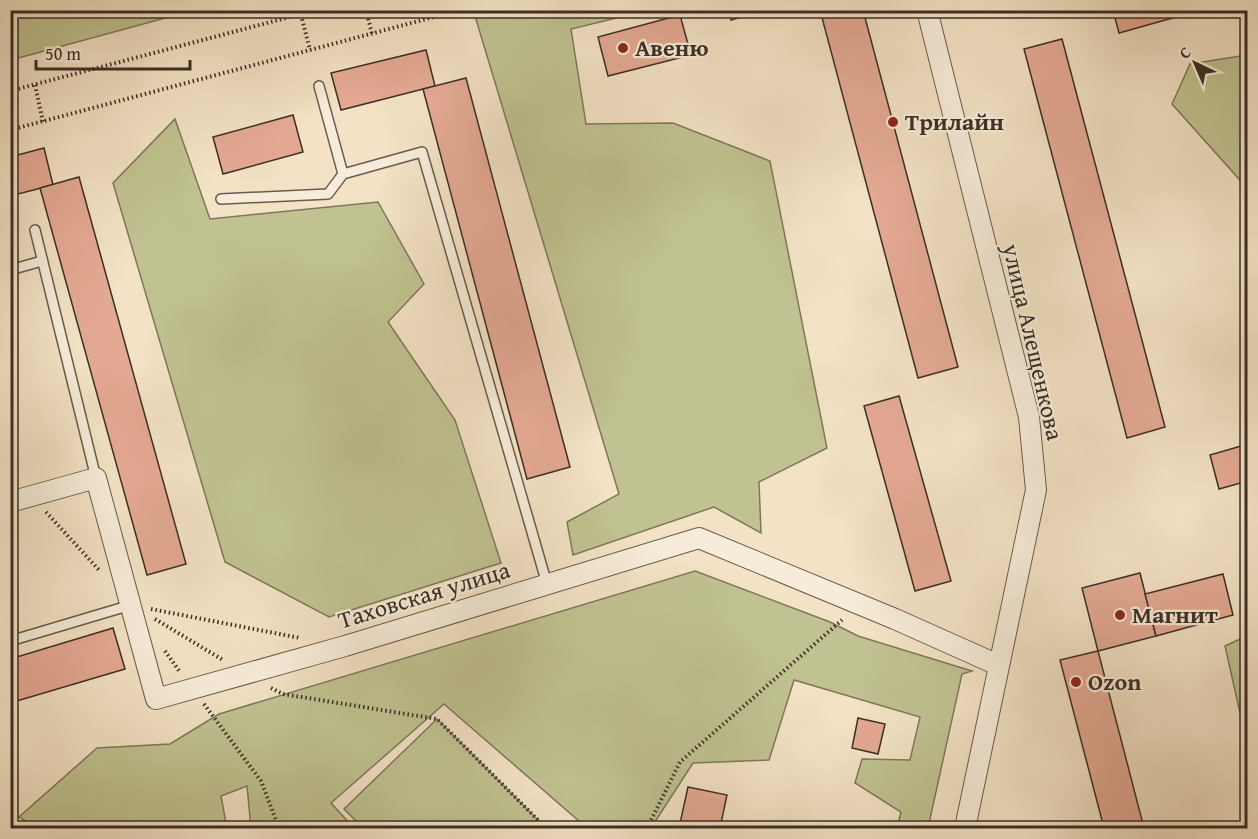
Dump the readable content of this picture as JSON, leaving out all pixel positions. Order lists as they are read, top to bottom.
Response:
{
  "streets": {
    "street": ["улица Алещенкова", "Таховская улица"]
  },
  "crossings": [
    ["улица Алещенкова", "Таховская улица"]
  ],
  "places": [
    "Авеню",
    "Трилайн",
    "Магнит",
    "Ozon"
  ],
  "scale_bar": "50 m",
  "north": "top left"
}
